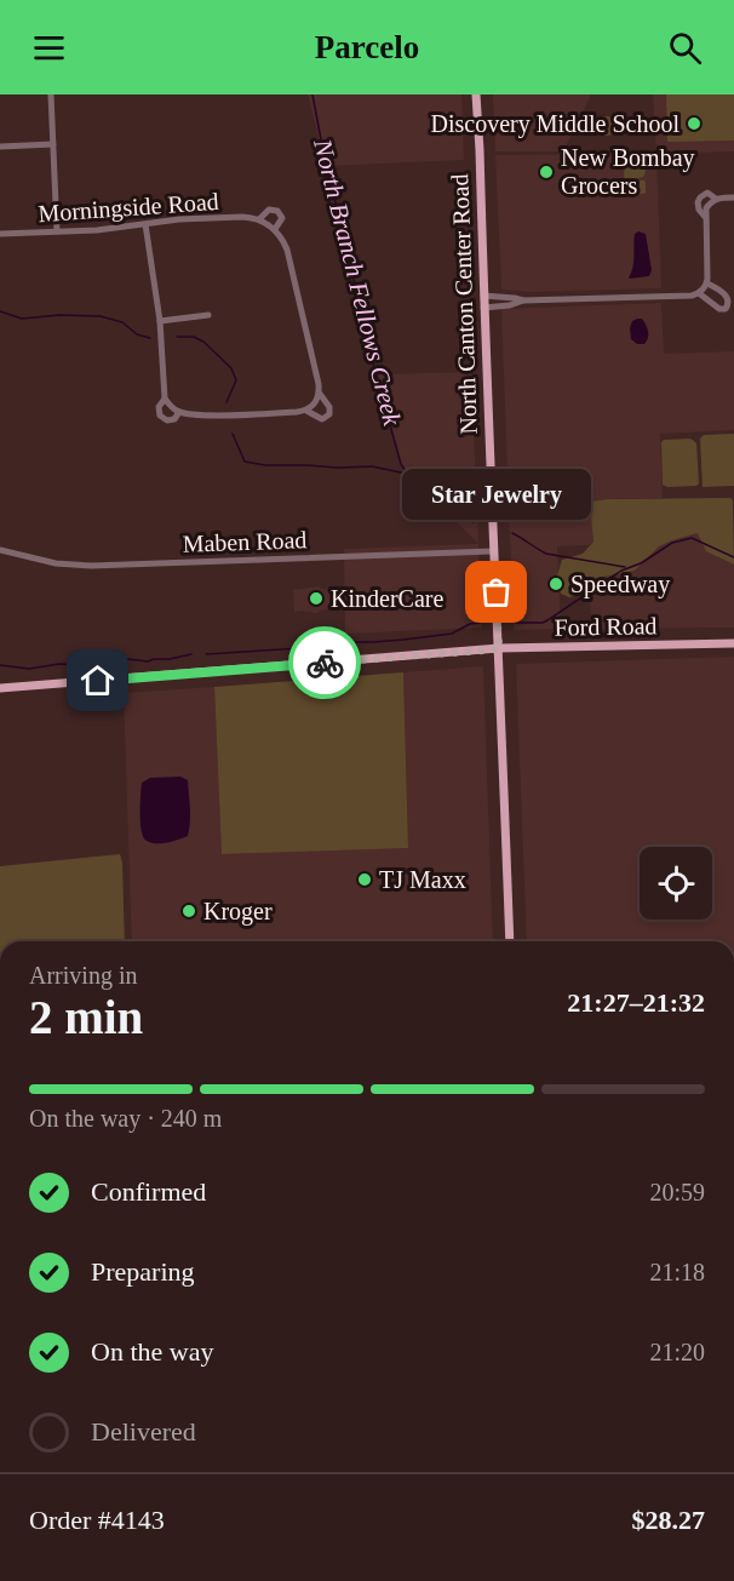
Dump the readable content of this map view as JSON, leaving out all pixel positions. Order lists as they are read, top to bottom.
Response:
{
  "streets": {
    "main road": ["North Canton Center Road", "Ford Road"],
    "street": ["Morningside Road", "Maben Road"]
  },
  "crossings": [
    ["North Canton Center Road", "Maben Road"],
    ["North Canton Center Road", "Ford Road"]
  ],
  "water": ["North Branch Fellows Creek"],
  "places": [
    "Discovery Middle School",
    "New Bombay Grocers",
    "Speedway",
    "Star Jewelry",
    "KinderCare",
    "TJ Maxx",
    "Kroger"
  ],
  "page": {
    "header": "Parcelo",
    "bubble": "Star Jewelry",
    "heading": ["2 min", "Arriving in", "21:27–21:32"],
    "panel": ["Order #4143", "$28.27"],
    "bar": "On the way · 240 m",
    "list": [
      ["Confirmed", "20:59"],
      ["Preparing", "21:18"],
      ["On the way", "21:20"],
      "Delivered"
    ]
  }
}
